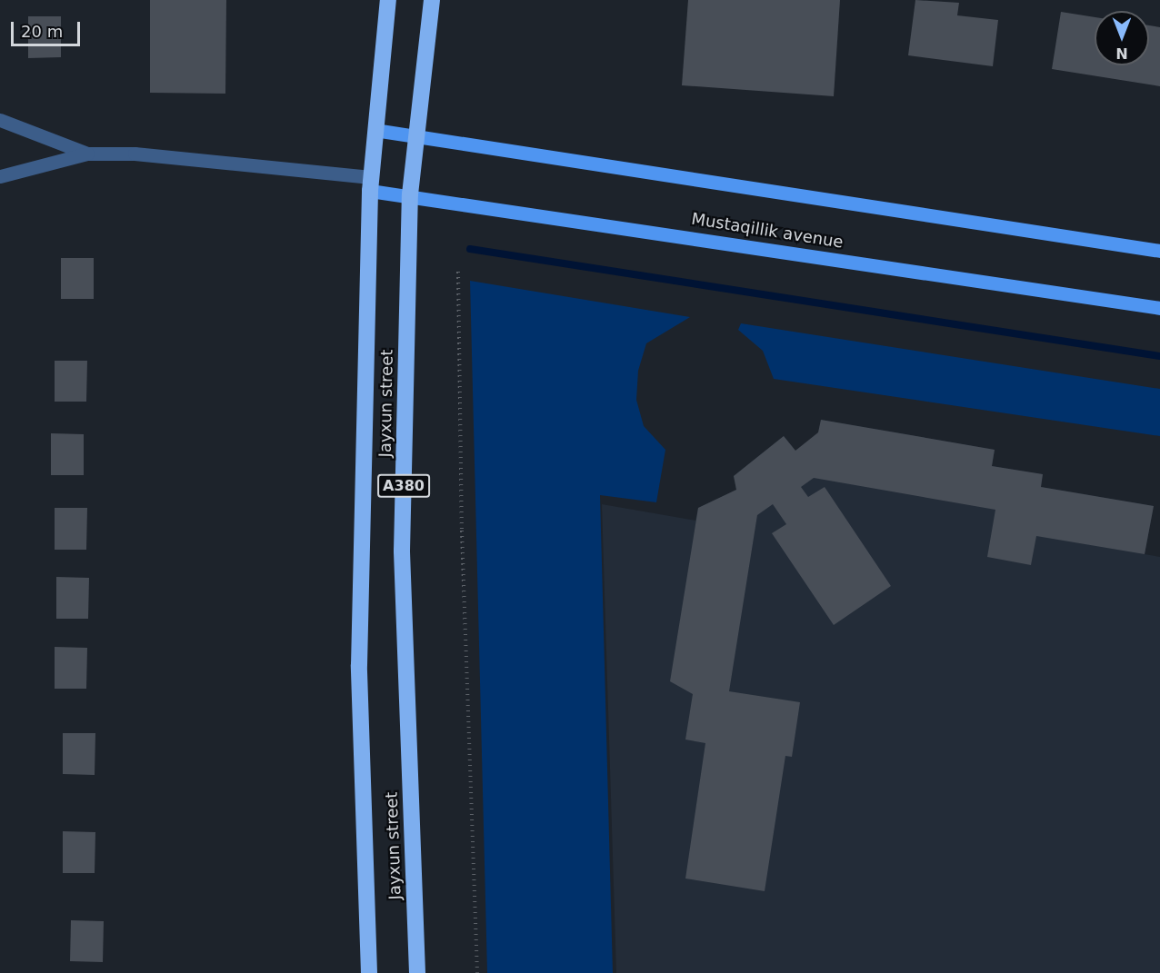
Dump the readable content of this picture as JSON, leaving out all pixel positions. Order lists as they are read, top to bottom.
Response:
{
  "streets": {
    "highway": ["Jayxun street", "A380"],
    "main road": ["Mustaqillik avenue"]
  },
  "crossings": [
    ["Mustaqillik avenue", "Jayxun street"]
  ],
  "scale_bar": "20 m",
  "north": "bottom"
}
